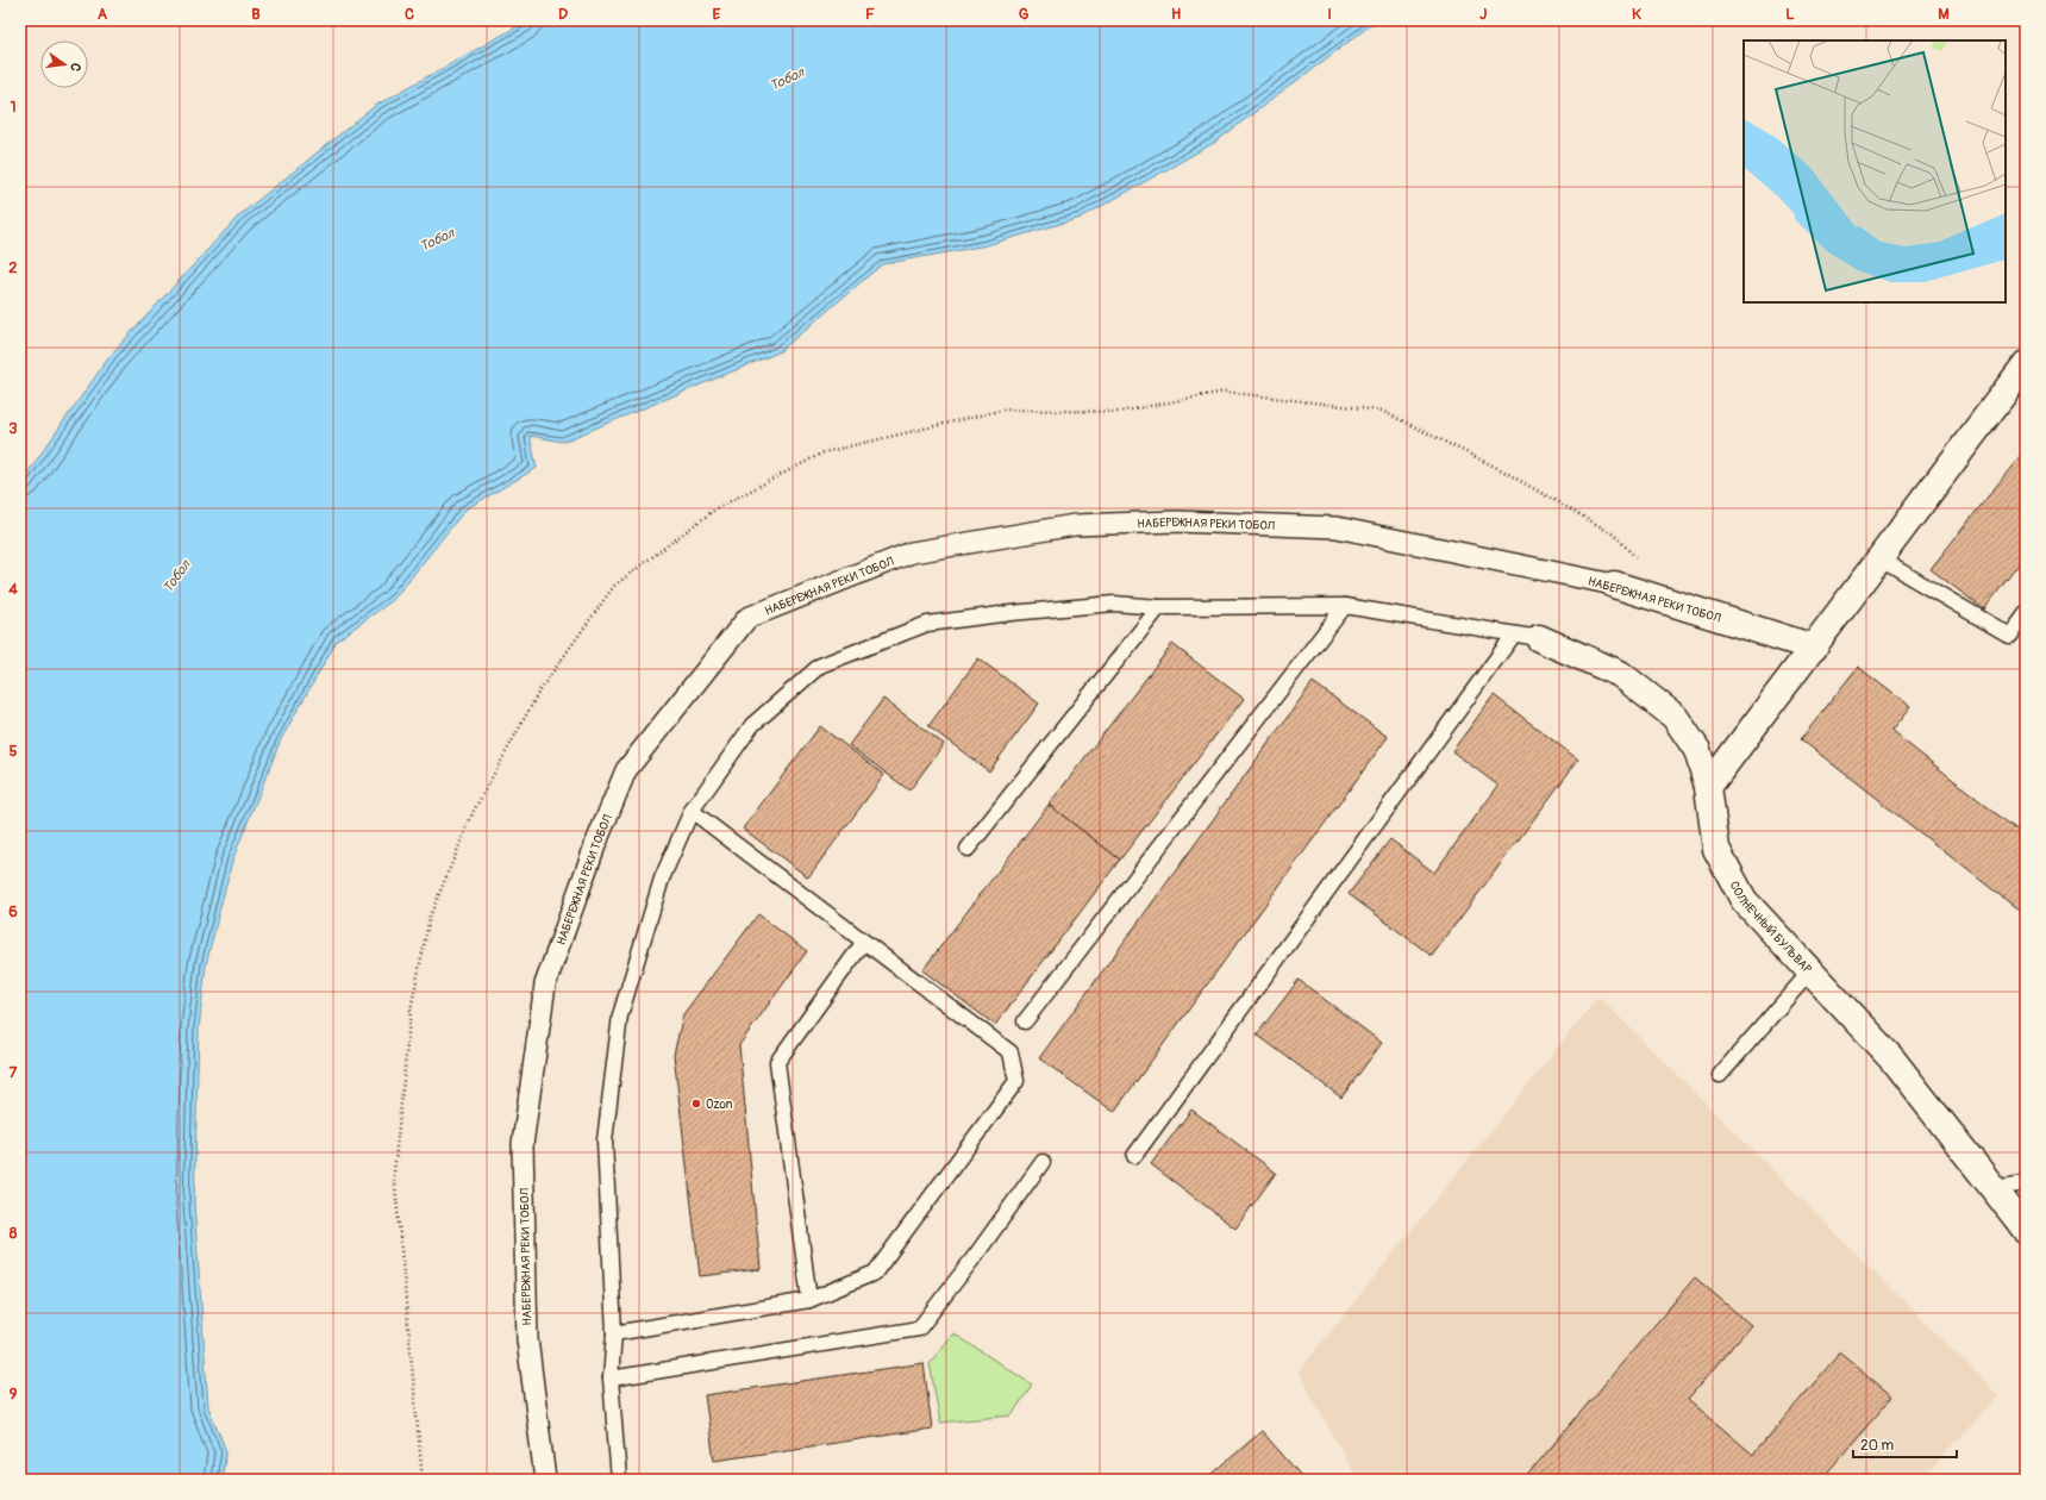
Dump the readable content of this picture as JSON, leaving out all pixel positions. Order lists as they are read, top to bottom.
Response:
{
  "streets": {
    "street": ["НАБЕРЕЖНАЯ РЕКИ ТОБОЛ", "СОЛНЕЧНЫЙ БУЛЬВАР"]
  },
  "water": ["Тобол"],
  "places": ["Ozon"],
  "scale_bar": "20 m",
  "north": "right",
  "grid": {
    "columns": [
      "A",
      "B",
      "C",
      "D",
      "E",
      "F",
      "G",
      "H",
      "I",
      "J",
      "K",
      "L",
      "M"
    ],
    "rows": [
      "1",
      "2",
      "3",
      "4",
      "5",
      "6",
      "7",
      "8",
      "9"
    ]
  }
}
